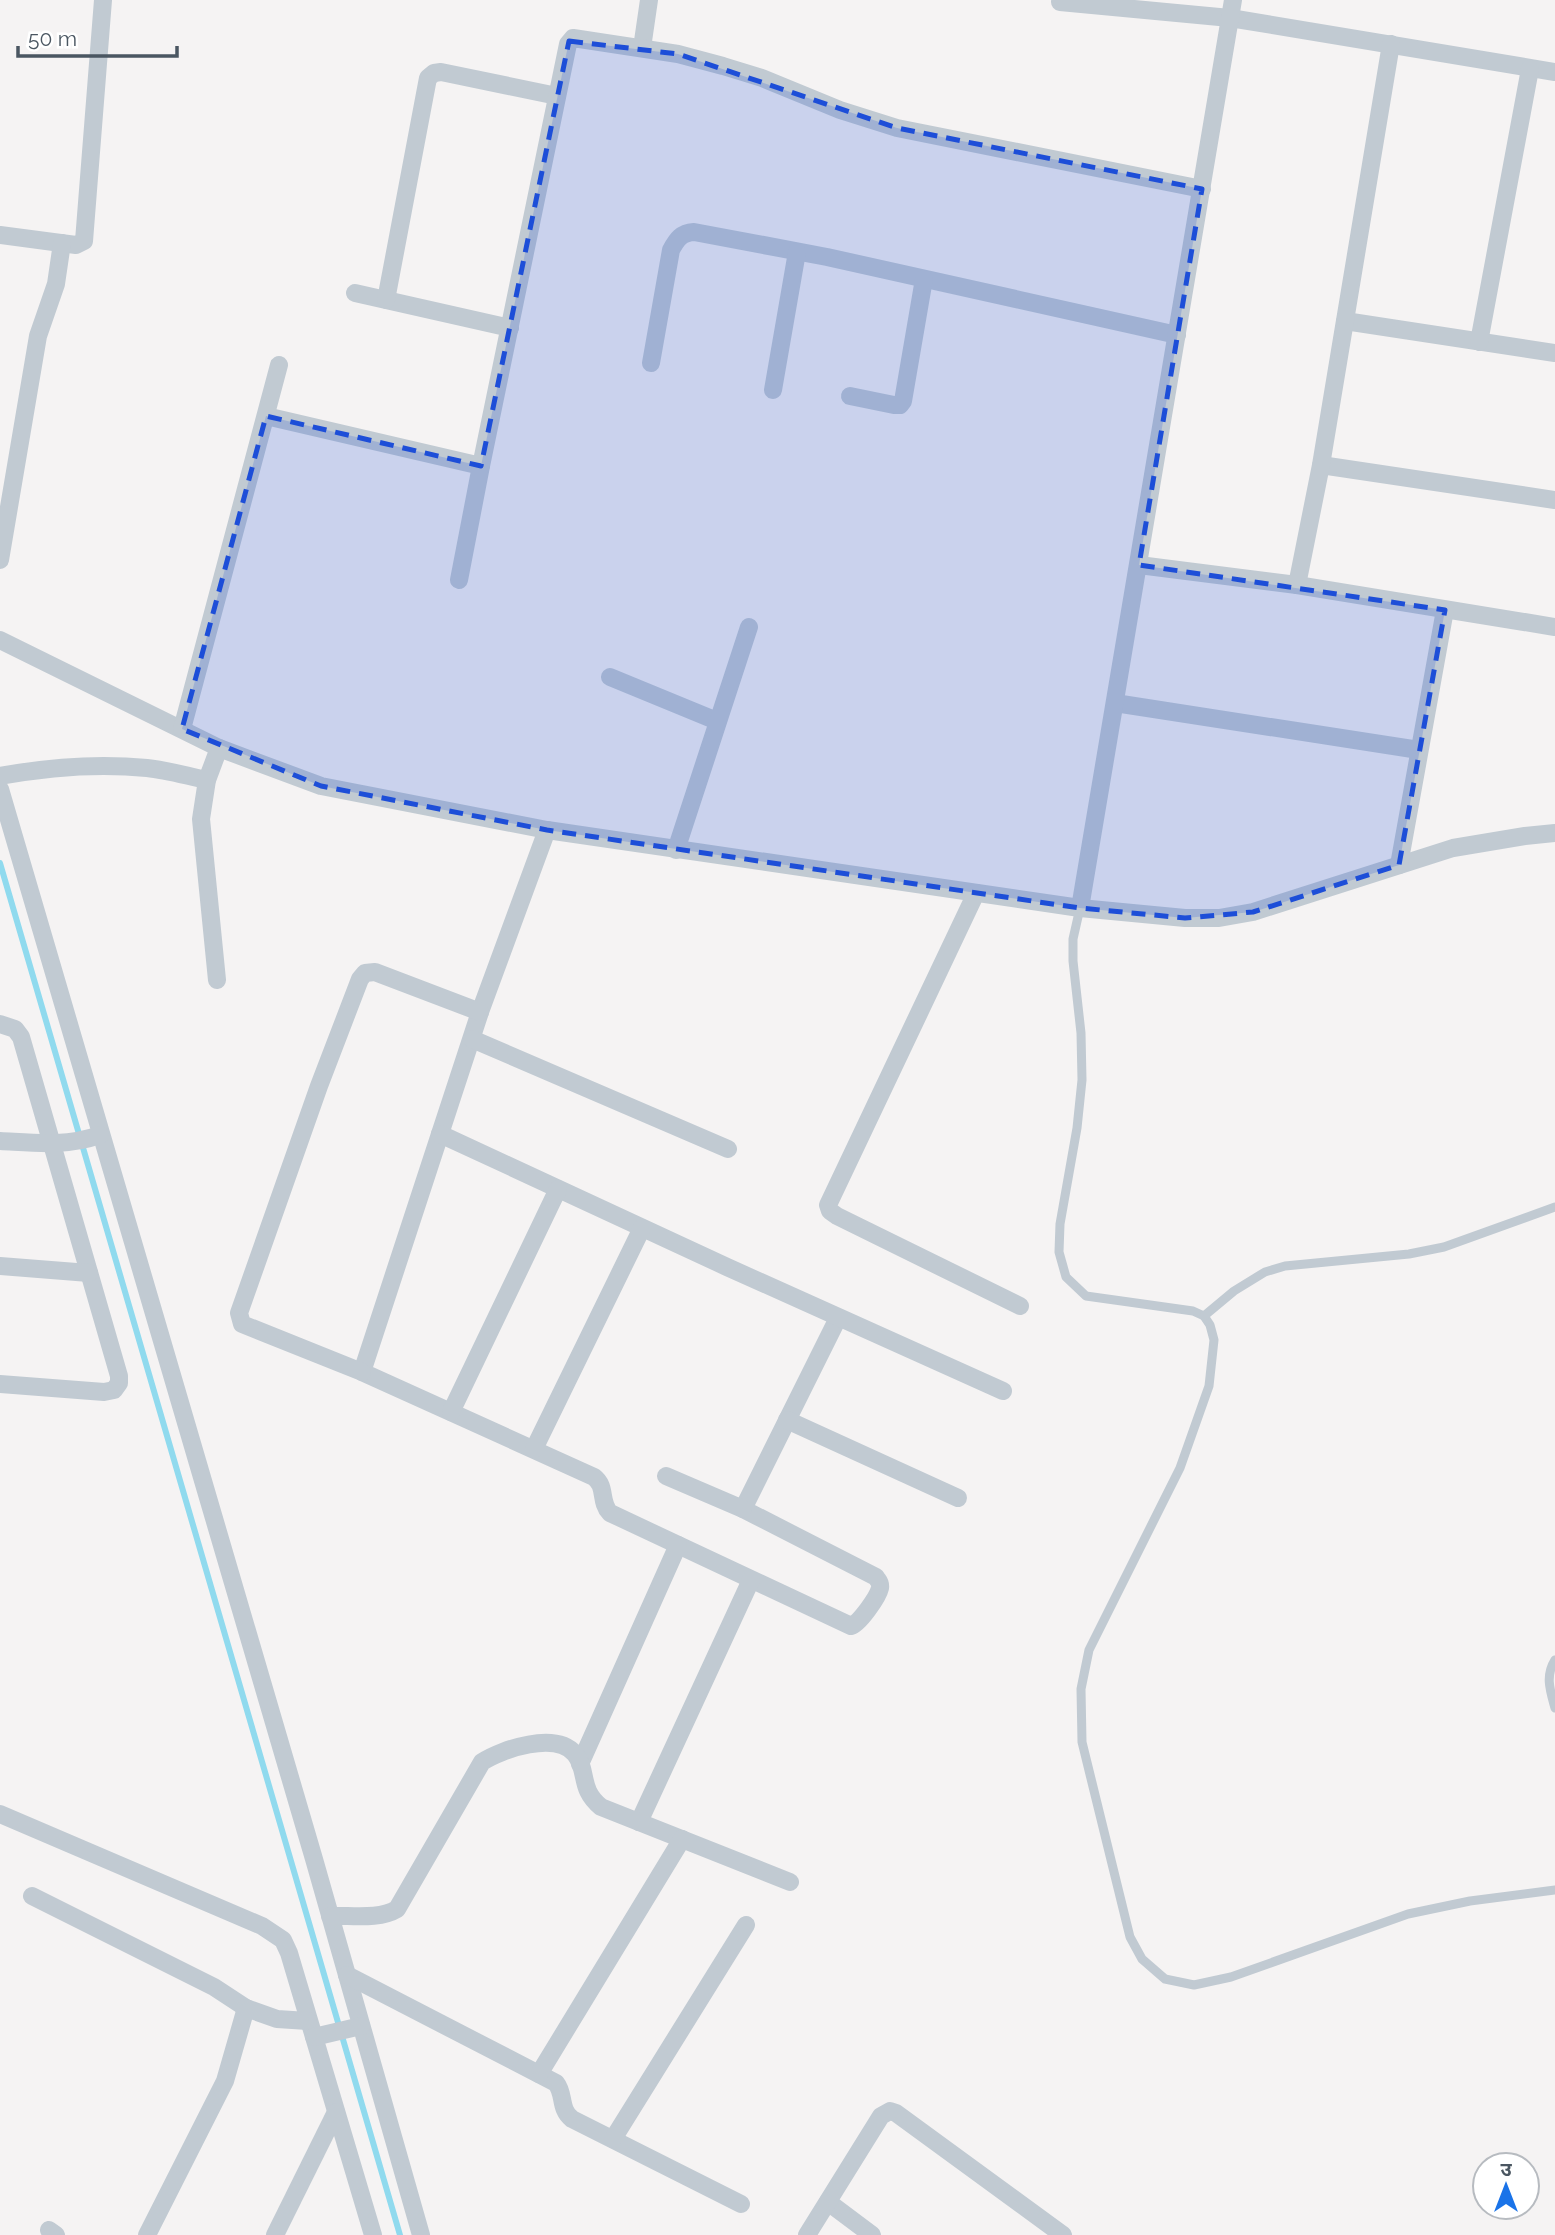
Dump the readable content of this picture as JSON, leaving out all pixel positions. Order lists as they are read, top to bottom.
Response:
{
  "scale_bar": "50 m",
  "north": "top"
}
